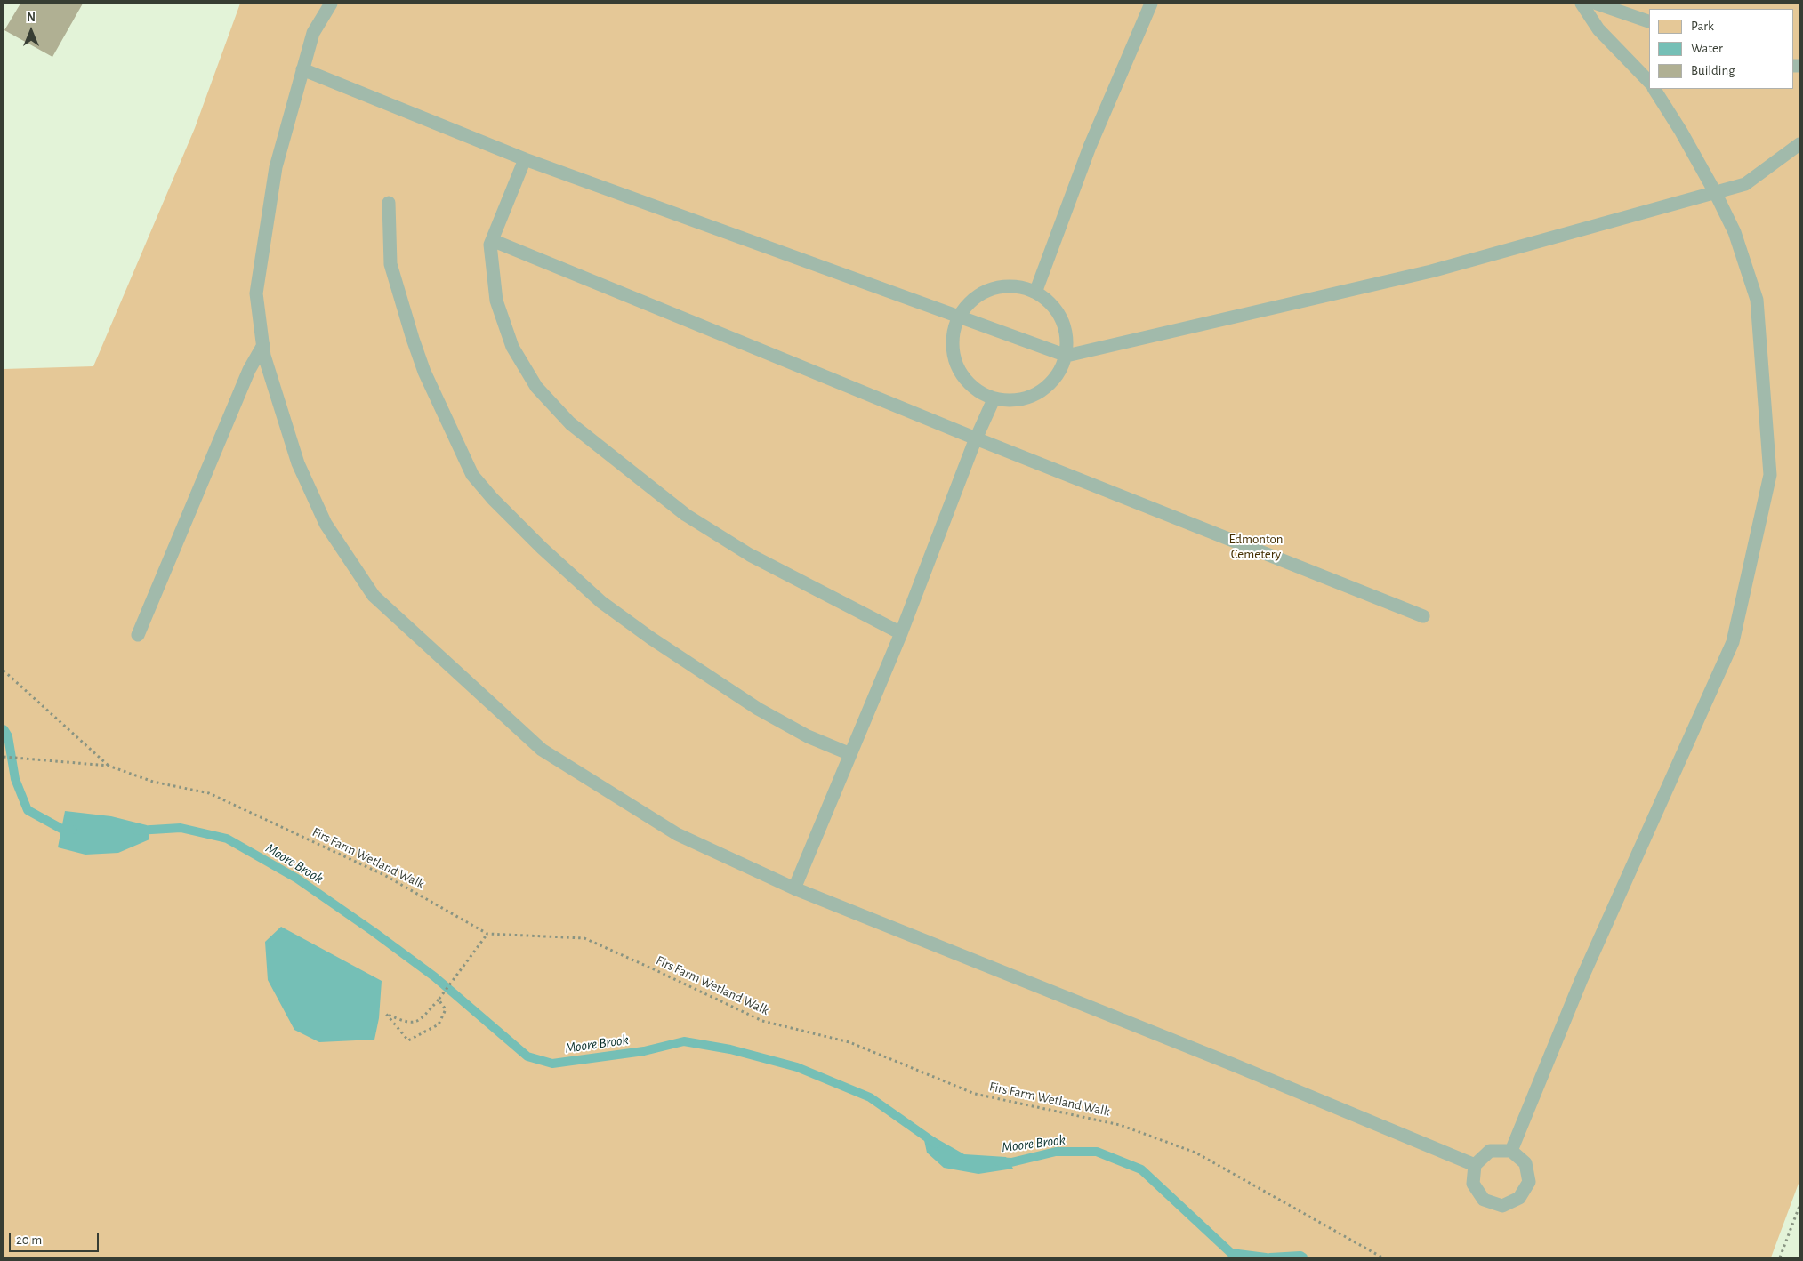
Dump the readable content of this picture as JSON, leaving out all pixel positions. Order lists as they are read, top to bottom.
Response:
{
  "streets": {
    "path": ["Firs Farm Wetland Walk"]
  },
  "water": ["Moore Brook"],
  "parks": ["Edmonton Cemetery"],
  "legend": ["Park", "Water", "Building"],
  "scale_bar": "20 m",
  "north": "top"
}
